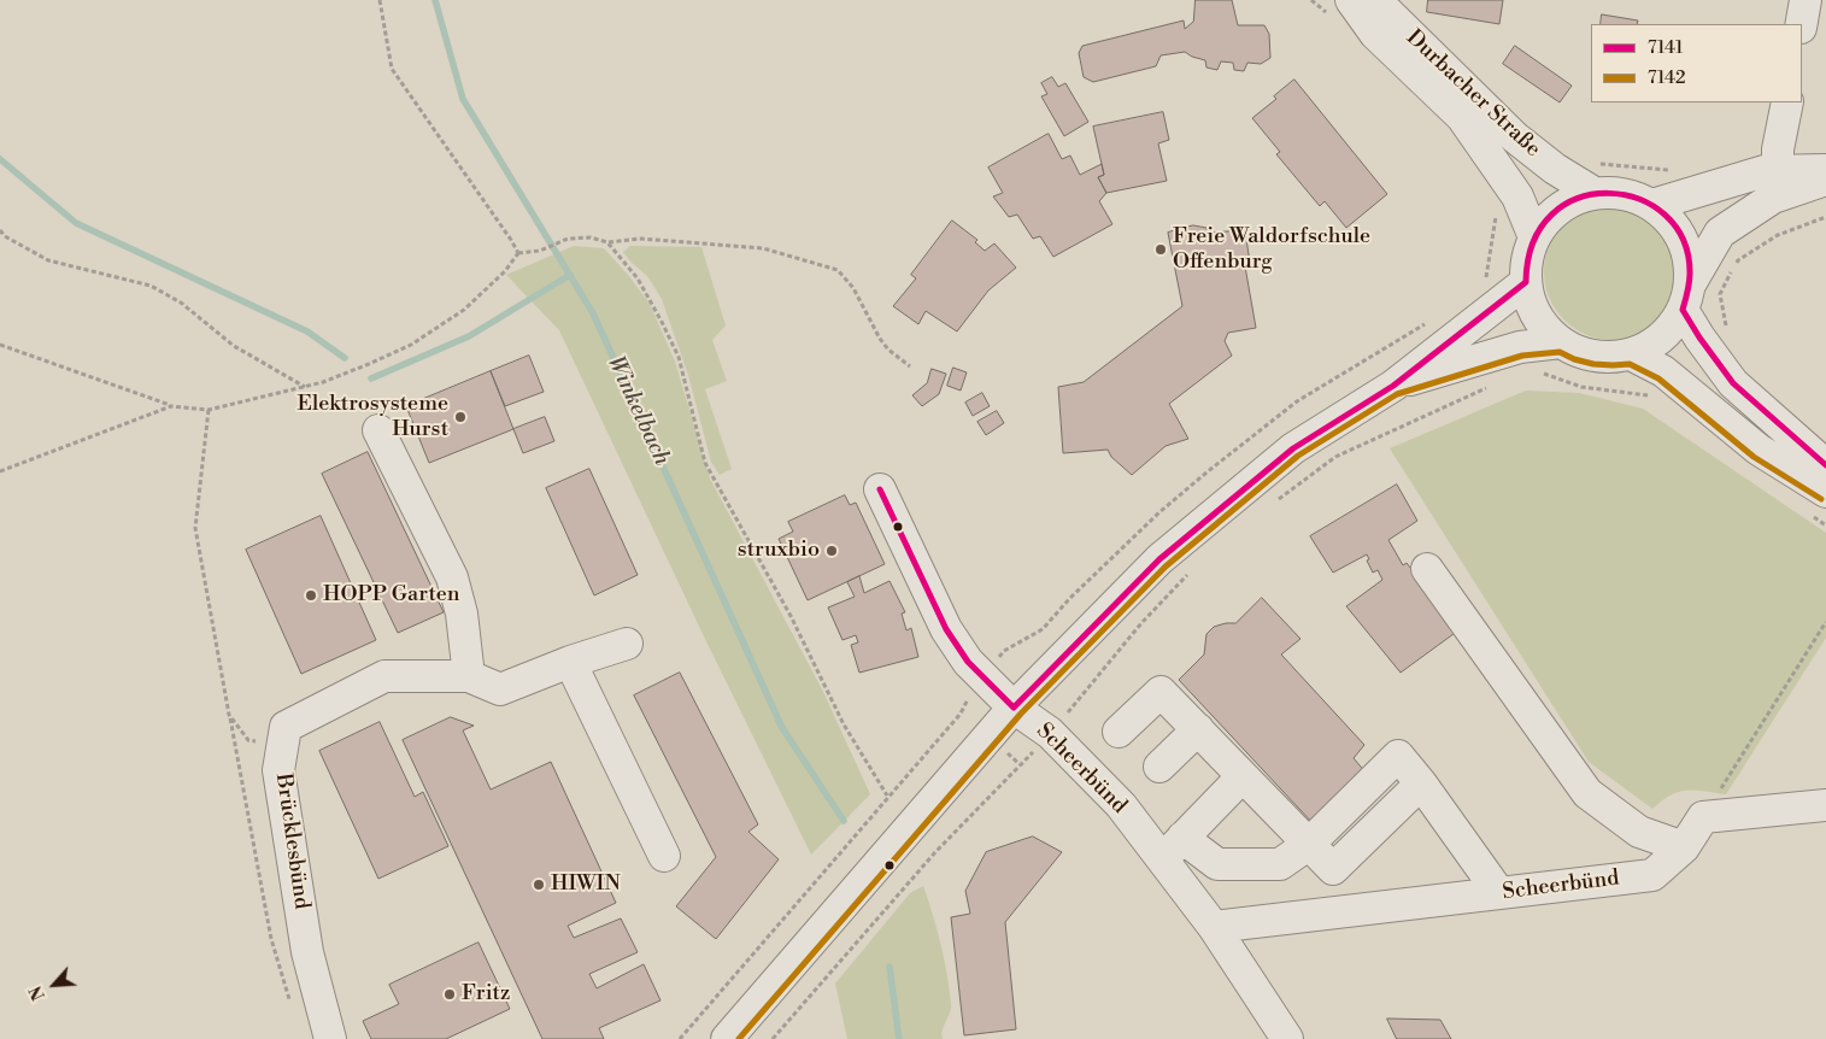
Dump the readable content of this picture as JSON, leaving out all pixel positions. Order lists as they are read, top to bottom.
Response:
{
  "streets": {
    "street": ["Durbacher Straße", "Scheerbünd", "Brücklesbünd"]
  },
  "water": ["Winkelbach"],
  "places": [
    "Freie Waldorfschule Offenburg",
    "Elektrosysteme Hurst",
    "struxbio",
    "HOPP Garten",
    "HIWIN",
    "Fritz"
  ],
  "lines": ["transit line 7141", "transit line 7142"],
  "legend": ["7141", "7142"],
  "north": "bottom left"
}
